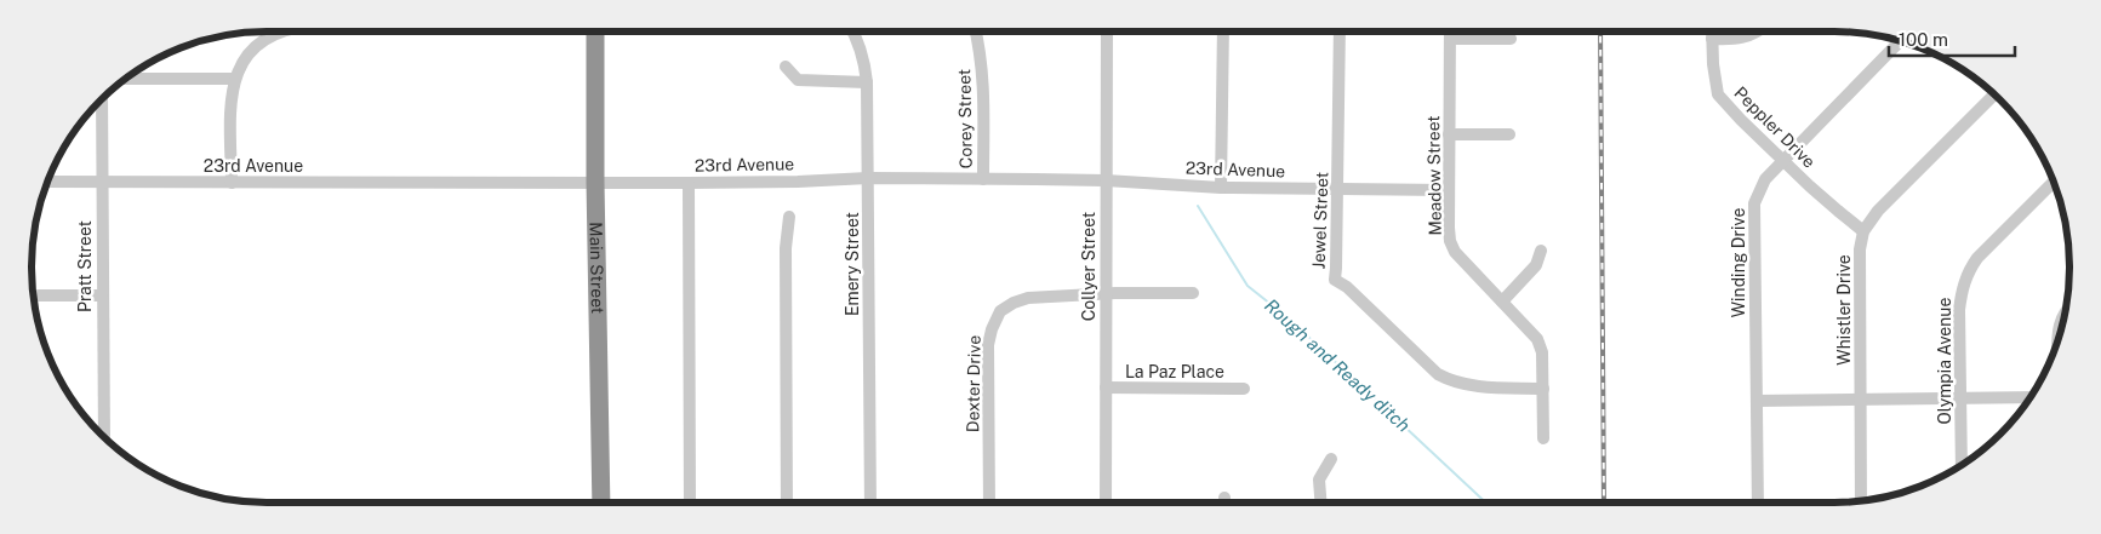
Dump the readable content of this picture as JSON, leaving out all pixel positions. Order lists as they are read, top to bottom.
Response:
{
  "streets": {
    "highway": ["Main Street"],
    "street": [
      "Corey Street",
      "Peppler Drive",
      "23rd Avenue",
      "Meadow Street",
      "Jewel Street",
      "Winding Drive",
      "Emery Street",
      "Pratt Street",
      "Collyer Street",
      "Whistler Drive",
      "Olympia Avenue",
      "La Paz Place",
      "Dexter Drive"
    ]
  },
  "crossings": [
    ["Corey Street", "23rd Avenue"],
    ["Peppler Drive", "Winding Drive"],
    ["Peppler Drive", "Whistler Drive"],
    ["23rd Avenue", "Meadow Street"],
    ["23rd Avenue", "Jewel Street"],
    ["23rd Avenue", "Emery Street"],
    ["23rd Avenue", "Pratt Street"],
    ["23rd Avenue", "Collyer Street"],
    ["23rd Avenue", "Main Street"],
    ["Meadow Street", "Jewel Street"],
    ["Collyer Street", "La Paz Place"],
    ["Collyer Street", "Dexter Drive"]
  ],
  "water": ["Rough and Ready ditch"],
  "scale_bar": "100 m"
}
